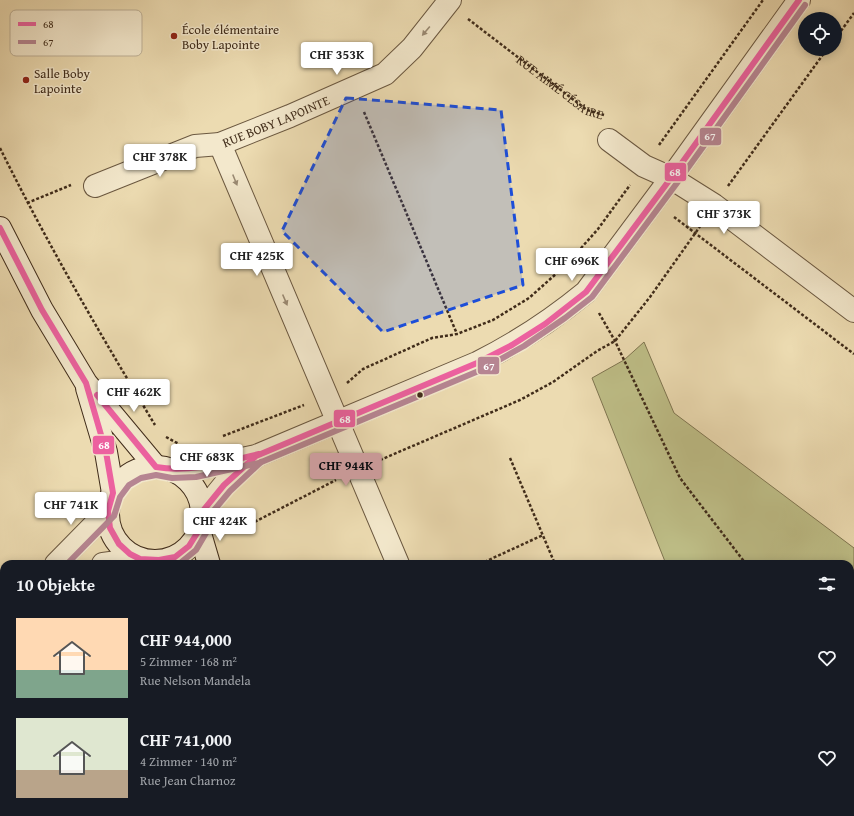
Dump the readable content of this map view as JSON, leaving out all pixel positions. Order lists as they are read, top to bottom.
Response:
{
  "streets": {
    "street": ["RUE BOBY LAPOINTE"],
    "path": ["RUE AIMÉ CÉSAIRE"]
  },
  "one_way": ["RUE BOBY LAPOINTE"],
  "places": ["École élémentaire Boby Lapointe", "Salle Boby Lapointe"],
  "lines": ["transit line 68", "transit line 67"],
  "legend": ["68", "67"],
  "page": {
    "price": [
      "CHF 353K",
      "CHF 378K",
      "CHF 373K",
      "CHF 425K",
      "CHF 696K",
      "CHF 462K",
      "CHF 683K",
      "CHF 944K",
      "CHF 741K",
      "CHF 424K"
    ],
    "heading": "10 Objekte",
    "list": [
      {
        "name": "CHF 944,000",
        "note": "5 Zimmer · 168 m² · Rue Nelson Mandela"
      },
      {
        "name": "CHF 741,000",
        "note": "4 Zimmer · 140 m² · Rue Jean Charnoz"
      }
    ]
  }
}
